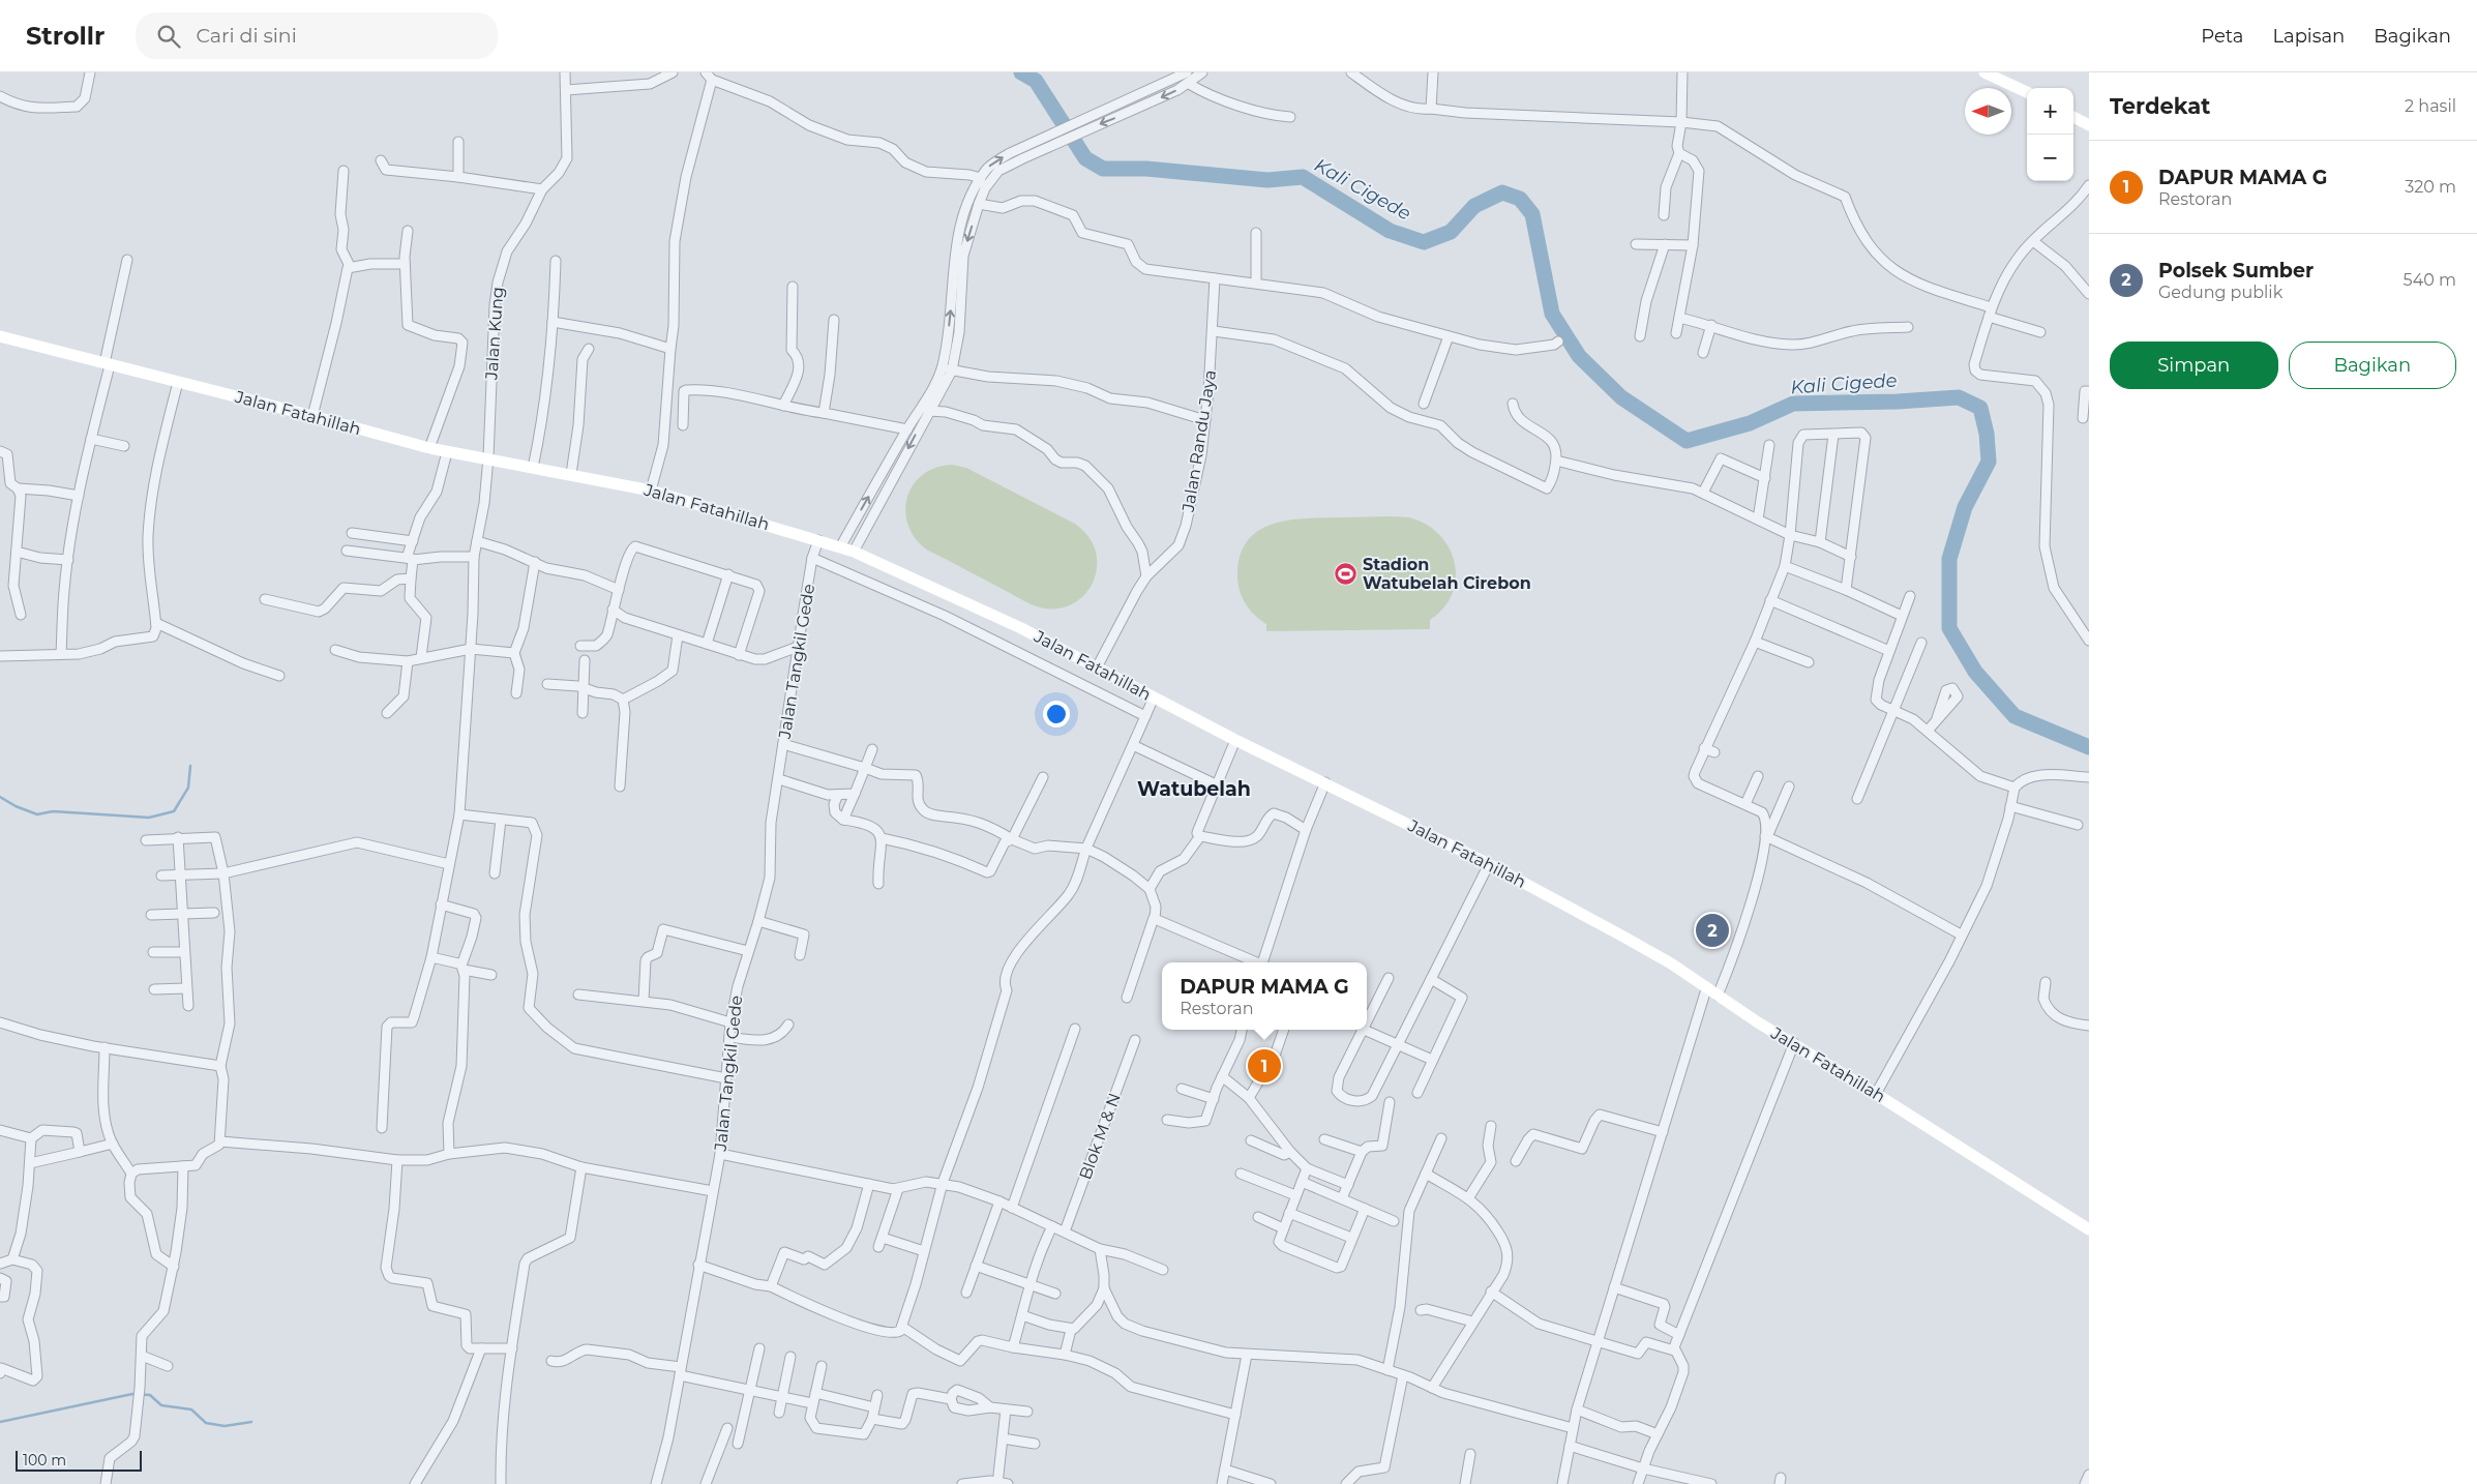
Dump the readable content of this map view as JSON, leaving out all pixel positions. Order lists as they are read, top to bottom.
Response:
{
  "streets": {
    "street": [
      "Jalan Kung",
      "Jalan Fatahillah",
      "Jalan Randu Jaya",
      "Jalan Tangkil Gede",
      "Blok M & N"
    ]
  },
  "crossings": [
    ["Jalan Kung", "Jalan Fatahillah"],
    ["Jalan Fatahillah", "Jalan Randu Jaya"],
    ["Jalan Fatahillah", "Jalan Tangkil Gede"]
  ],
  "districts": ["Watubelah"],
  "water": ["Kali Cigede"],
  "places": {
    "sports": ["Stadion Watubelah Cirebon"]
  },
  "scale_bar": "100 m",
  "north": "left",
  "page": {
    "header": "Strollr",
    "search": "Cari di sini",
    "nav": ["Peta", "Lapisan", "Bagikan"],
    "heading": ["Terdekat", "2 hasil"],
    "map_buttons": ["+", "−"],
    "list": [
      {
        "mark": "1",
        "name": "DAPUR MAMA G",
        "note": "Restoran",
        "value": "320 m"
      },
      {
        "mark": "2",
        "name": "Polsek Sumber",
        "note": "Gedung publik",
        "value": "540 m"
      }
    ],
    "buttons": ["Simpan", "Bagikan"],
    "pins": ["2", "1"],
    "popup": ["DAPUR MAMA G", "Restoran"],
    "scale": "100 m"
  }
}
